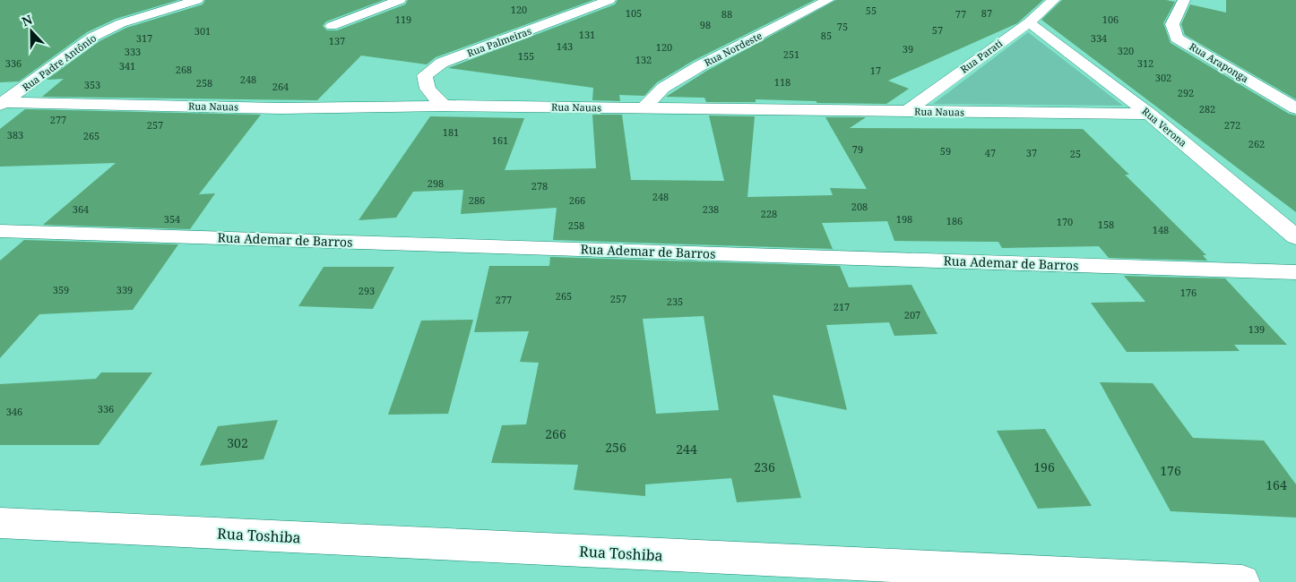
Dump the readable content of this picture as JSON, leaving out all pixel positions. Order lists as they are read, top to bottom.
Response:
{
  "streets": {
    "street": [
      "Rua Palmeiras",
      "Rua Nordeste",
      "Rua Parati",
      "Rua Padre Antônio",
      "Rua Araponga",
      "Rua Nauas",
      "Rua Verona",
      "Rua Ademar de Barros",
      "Rua Toshiba"
    ]
  },
  "crossings": [
    ["Rua Palmeiras", "Rua Nauas"],
    ["Rua Nordeste", "Rua Nauas"],
    ["Rua Parati", "Rua Nauas"],
    ["Rua Parati", "Rua Verona"],
    ["Rua Padre Antônio", "Rua Nauas"],
    ["Rua Nauas", "Rua Verona"]
  ],
  "house_numbers": [
    "120",
    "55",
    "105",
    "87",
    "88",
    "77",
    "119",
    "106",
    "98",
    "75",
    "57",
    "301",
    "131",
    "85",
    "317",
    "334",
    "137",
    "143",
    "120",
    "39",
    "320",
    "333",
    "251",
    "155",
    "132",
    "336",
    "312",
    "341",
    "268",
    "17",
    "302",
    "248",
    "118",
    "258",
    "353",
    "264",
    "292",
    "282",
    "277",
    "257",
    "272",
    "181",
    "383",
    "265",
    "161",
    "262",
    "79",
    "59",
    "47",
    "37",
    "25",
    "298",
    "278",
    "248",
    "286",
    "266",
    "208",
    "364",
    "238",
    "228",
    "354",
    "198",
    "186",
    "170",
    "158",
    "258",
    "148",
    "359",
    "339",
    "293",
    "176",
    "265",
    "257",
    "277",
    "235",
    "217",
    "207",
    "139",
    "336",
    "346",
    "266",
    "302",
    "256",
    "244",
    "236",
    "196",
    "176",
    "164"
  ],
  "north": "top"
}
